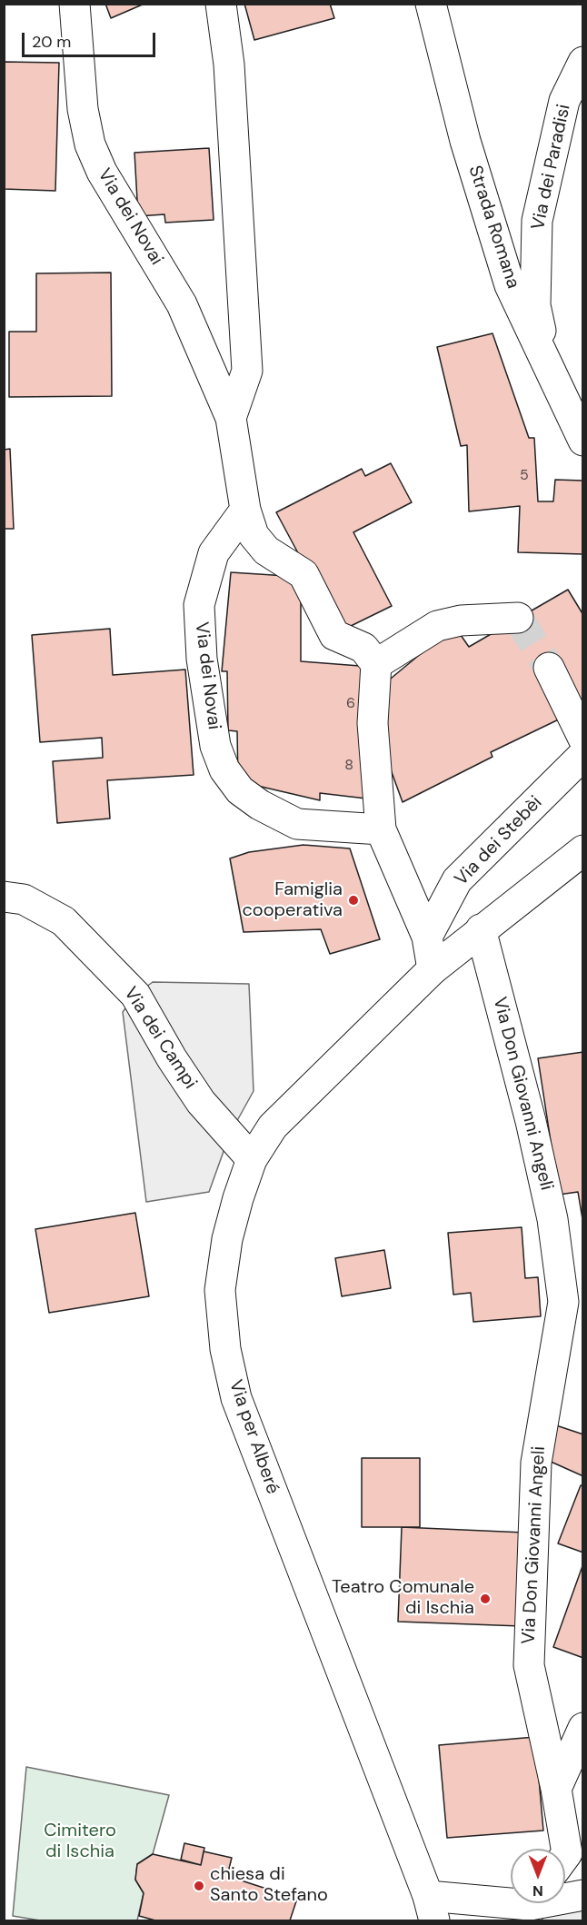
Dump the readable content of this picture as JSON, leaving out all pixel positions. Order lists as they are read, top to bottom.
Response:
{
  "streets": {
    "street": [
      "Via dei Paradisi",
      "Via dei Novai",
      "Strada Romana",
      "Via dei Stebèi",
      "Via dei Campi",
      "Via Don Giovanni Angeli",
      "Via per Alberé"
    ]
  },
  "crossings": [
    ["Via dei Paradisi", "Strada Romana"],
    ["Via dei Campi", "Via per Alberé"],
    ["Via Don Giovanni Angeli", "Via per Alberé"]
  ],
  "parks": ["Cimitero di Ischia"],
  "places": ["Famiglia cooperativa", "Teatro Comunale di Ischia", "chiesa di Santo Stefano"],
  "house_numbers": ["5", "6", "8"],
  "scale_bar": "20 m",
  "north": "bottom"
}
